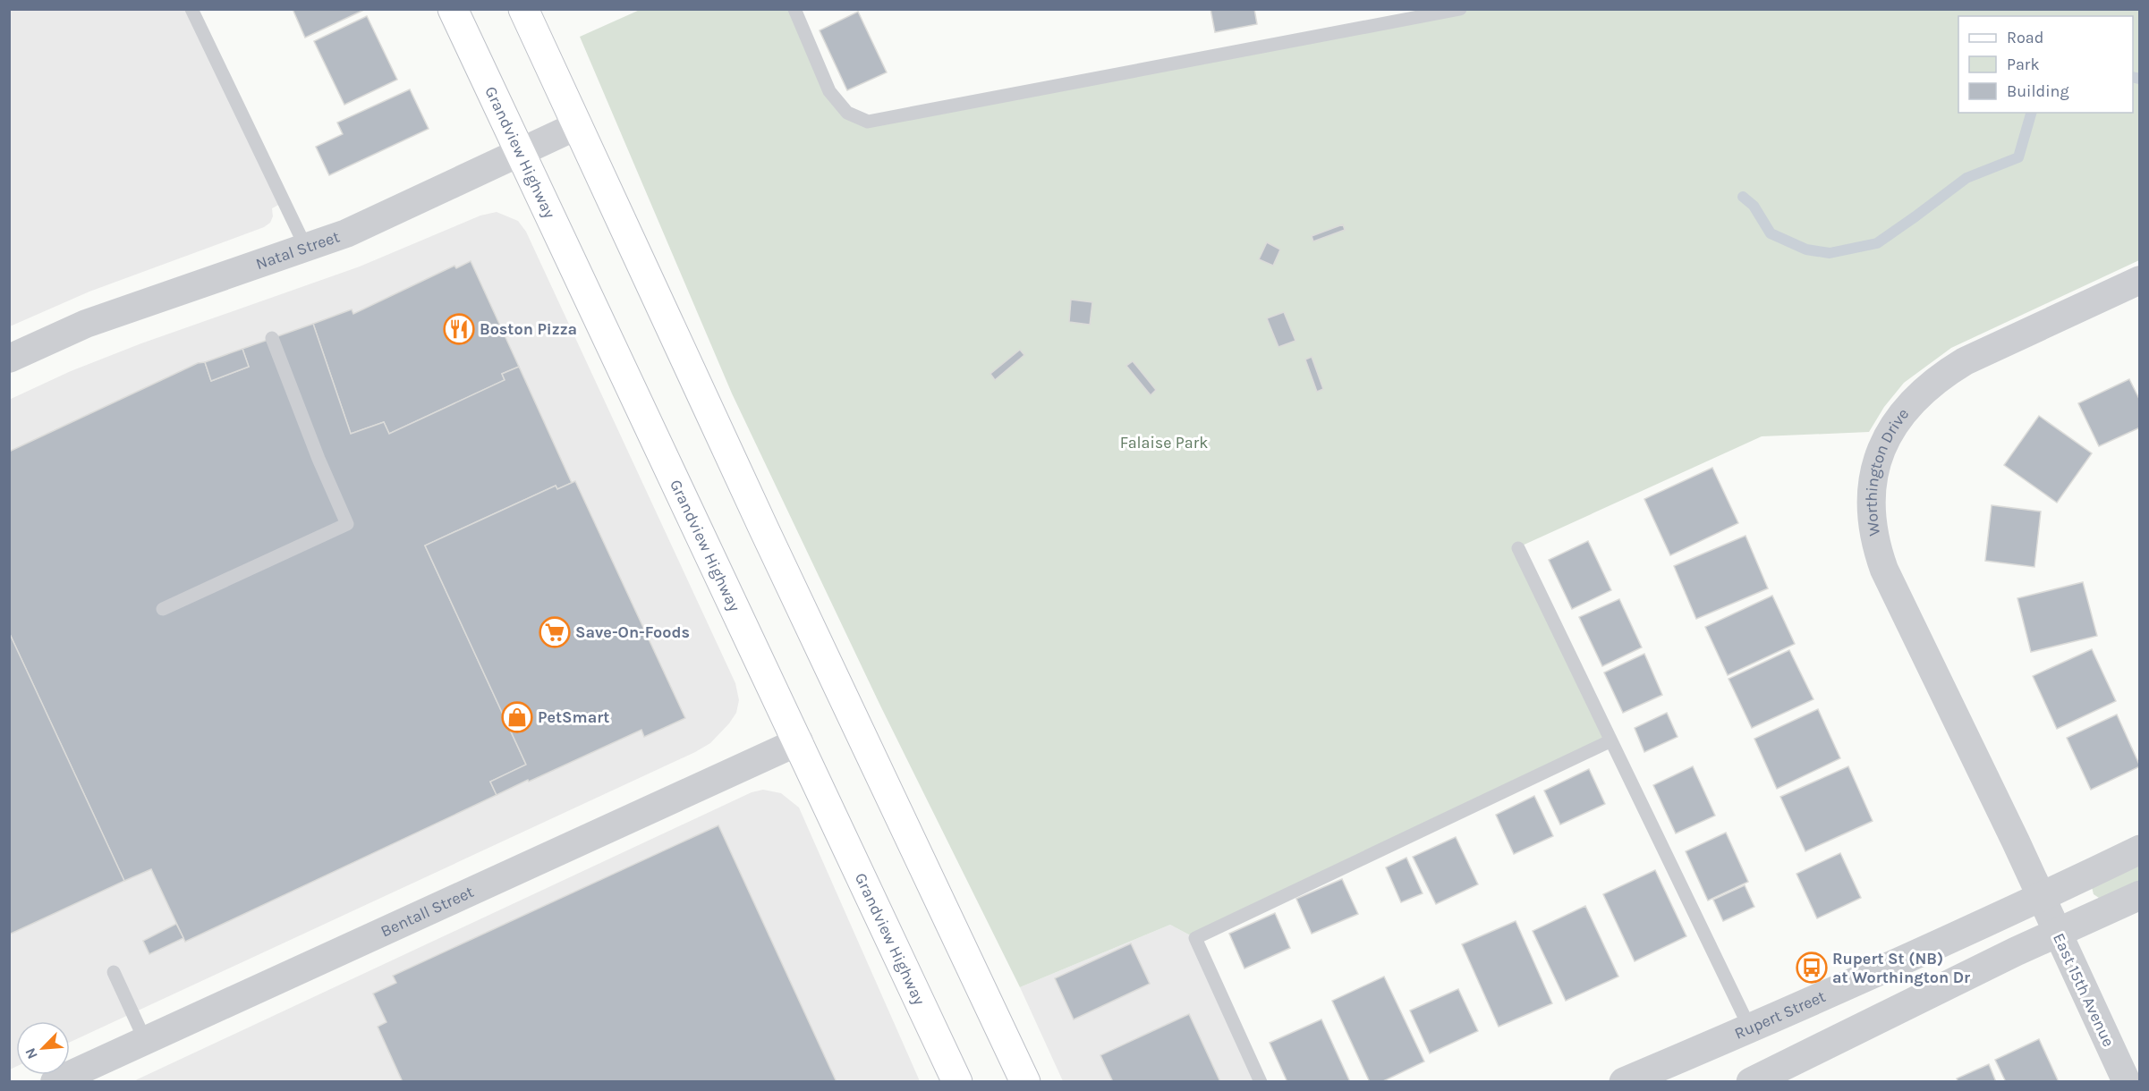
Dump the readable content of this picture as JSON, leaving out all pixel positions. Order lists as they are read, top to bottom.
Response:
{
  "streets": {
    "main road": ["Grandview Highway"],
    "street": [
      "Natal Street",
      "Worthington Drive",
      "Bentall Street",
      "East 15th Avenue",
      "Rupert Street"
    ]
  },
  "crossings": [
    ["Grandview Highway", "Natal Street"],
    ["Grandview Highway", "Bentall Street"],
    ["Worthington Drive", "East 15th Avenue"],
    ["Worthington Drive", "Rupert Street"],
    ["East 15th Avenue", "Rupert Street"]
  ],
  "parks": ["Falaise Park"],
  "places": {
    "restaurant": ["Boston Pizza"],
    "supermarket": ["Save-On-Foods"],
    "shop": ["PetSmart"],
    "bus stop": ["Rupert St (NB) at Worthington Dr"]
  },
  "legend": ["Road", "Park", "Building"],
  "north": "bottom left"
}
